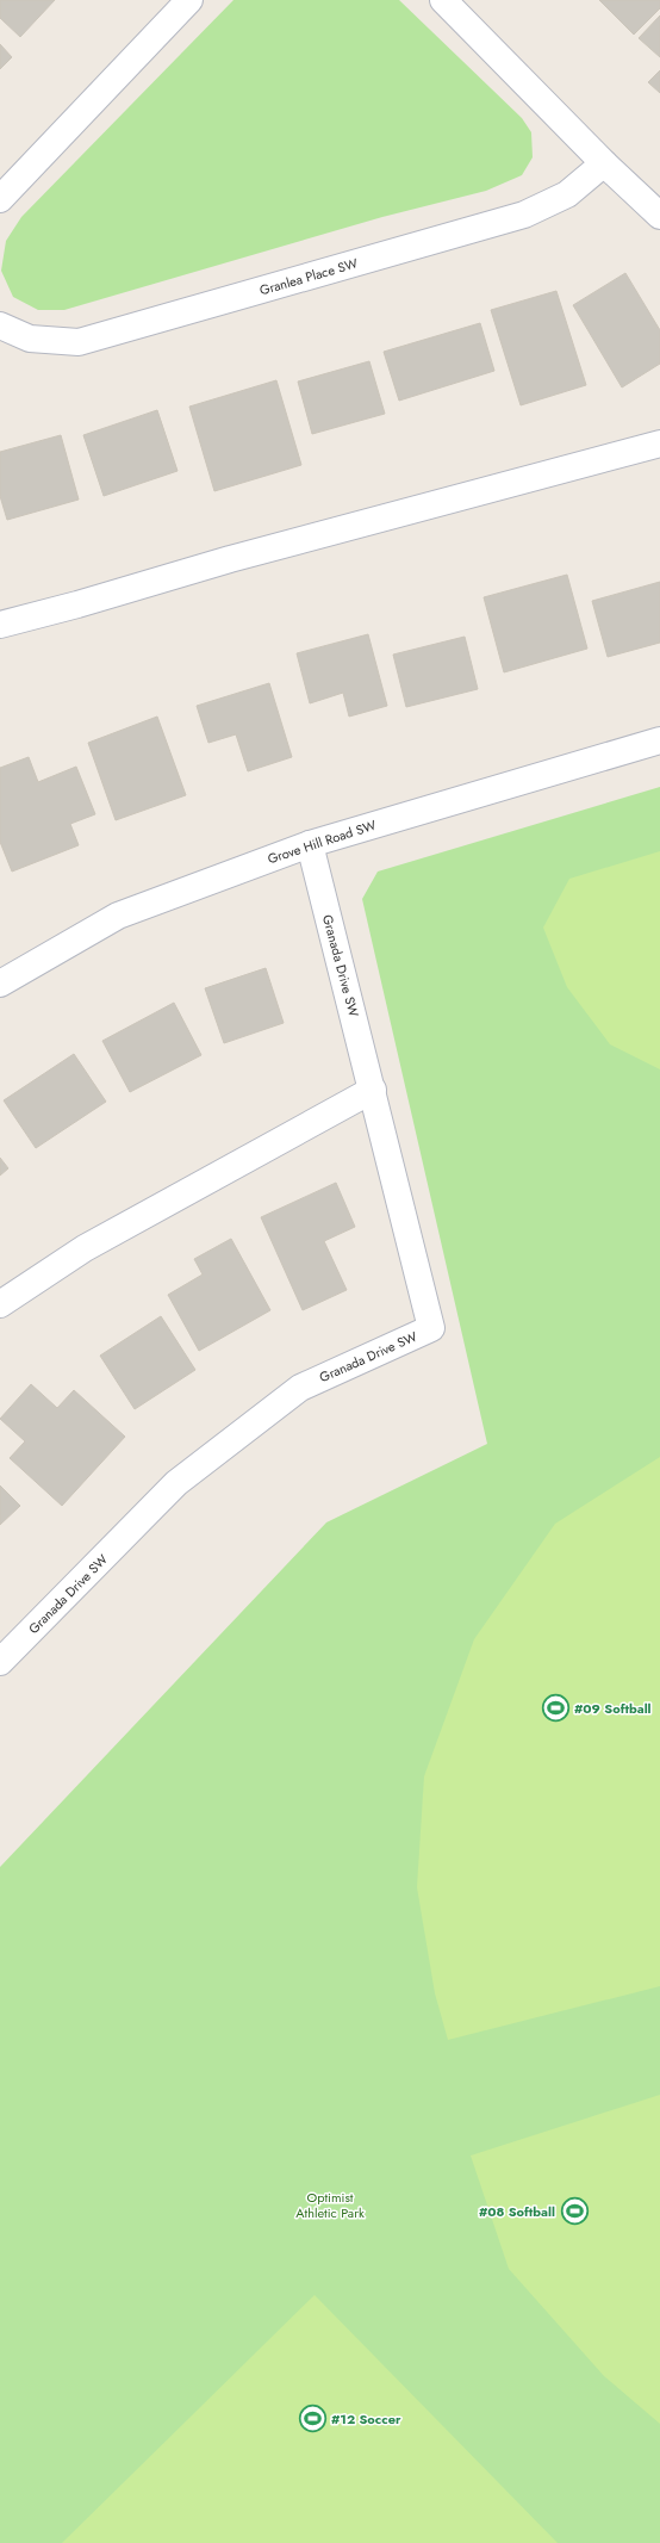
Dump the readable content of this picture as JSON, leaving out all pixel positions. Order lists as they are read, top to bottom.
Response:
{
  "streets": {
    "street": ["Granlea Place SW", "Grove Hill Road SW", "Granada Drive SW"]
  },
  "crossings": [
    ["Grove Hill Road SW", "Granada Drive SW"]
  ],
  "parks": ["Optimist Athletic Park"],
  "places": {
    "sports": ["#09 Softball", "#08 Softball", "#12 Soccer"]
  }
}
